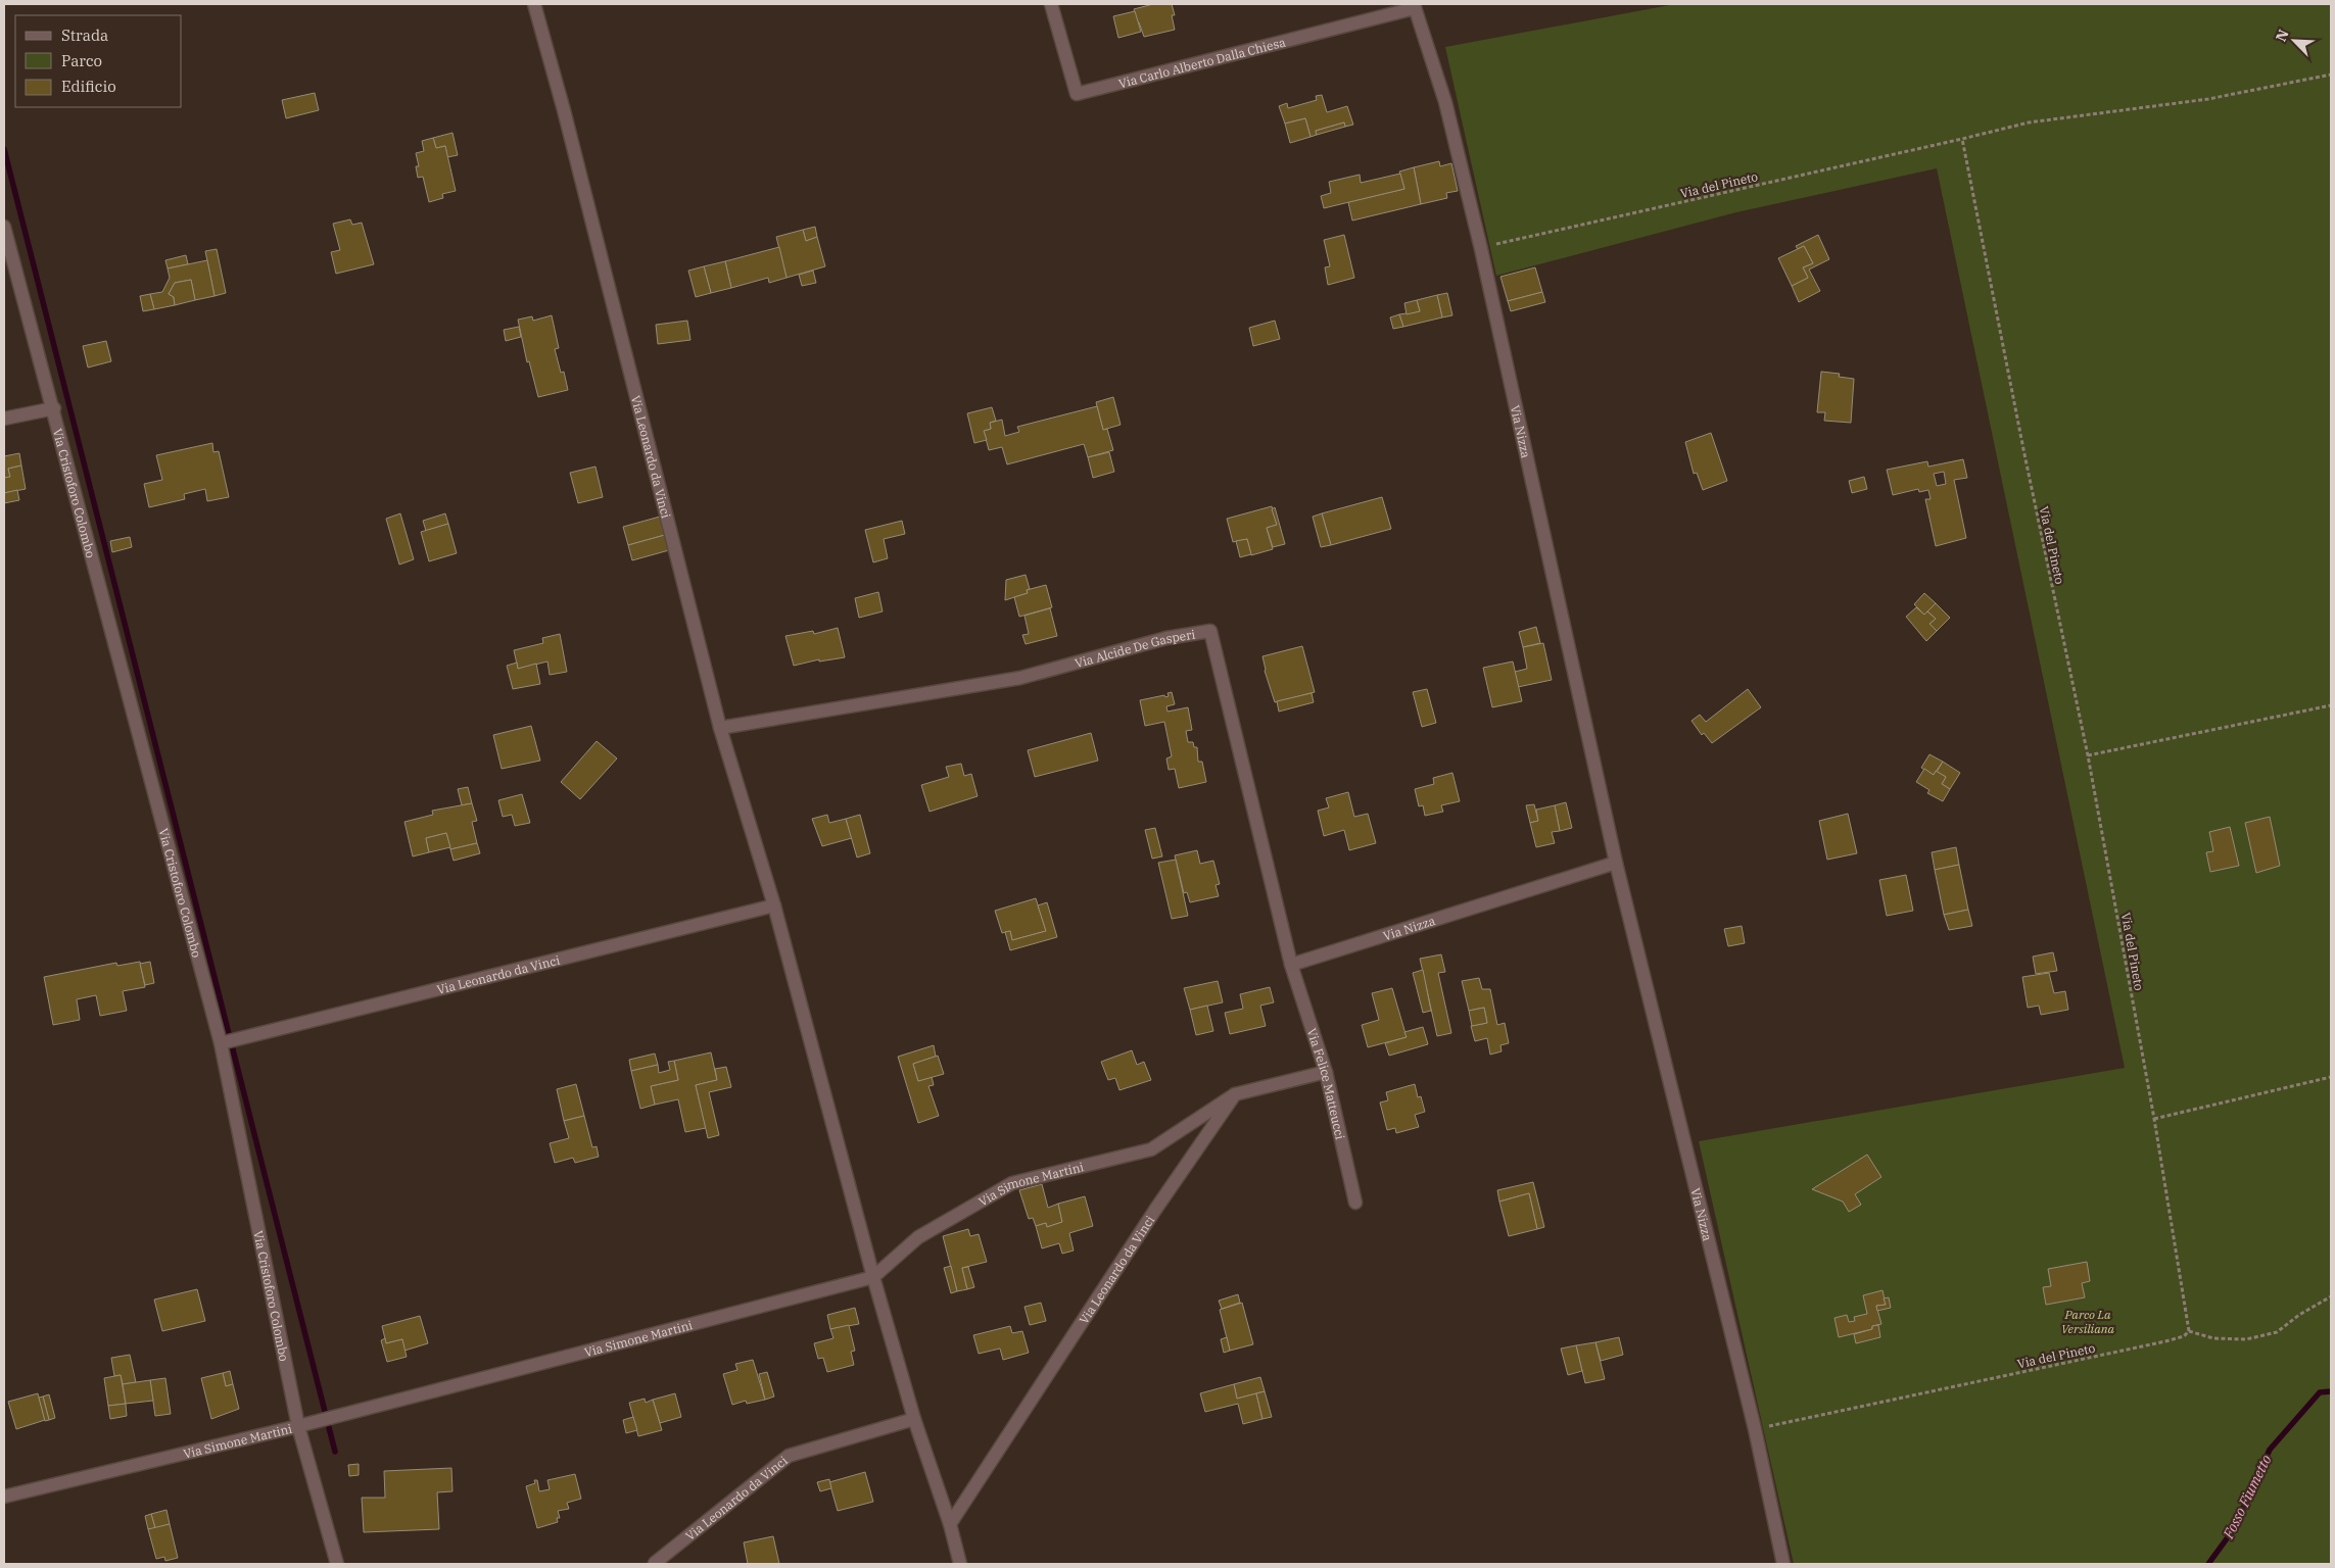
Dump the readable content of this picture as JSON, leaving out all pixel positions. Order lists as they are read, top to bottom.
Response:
{
  "streets": {
    "street": [
      "Via Carlo Alberto Dalla Chiesa",
      "Via Nizza",
      "Via Leonardo da Vinci",
      "Via Cristoforo Colombo",
      "Via Alcide De Gasperi",
      "Via Felice Matteucci",
      "Via Simone Martini"
    ],
    "path": ["Via del Pineto"]
  },
  "crossings": [
    ["Via Carlo Alberto Dalla Chiesa", "Via Nizza"],
    ["Via del Pineto", "Via Nizza"],
    ["Via Nizza", "Via Alcide De Gasperi"],
    ["Via Nizza", "Via Felice Matteucci"],
    ["Via Leonardo da Vinci", "Via Cristoforo Colombo"],
    ["Via Leonardo da Vinci", "Via Alcide De Gasperi"],
    ["Via Leonardo da Vinci", "Via Simone Martini"],
    ["Via Cristoforo Colombo", "Via Simone Martini"],
    ["Via Alcide De Gasperi", "Via Felice Matteucci"]
  ],
  "water": ["Fosso Fiumetto"],
  "parks": ["Parco La Versiliana"],
  "legend": ["Strada", "Parco", "Edificio"],
  "north": "top left"
}
